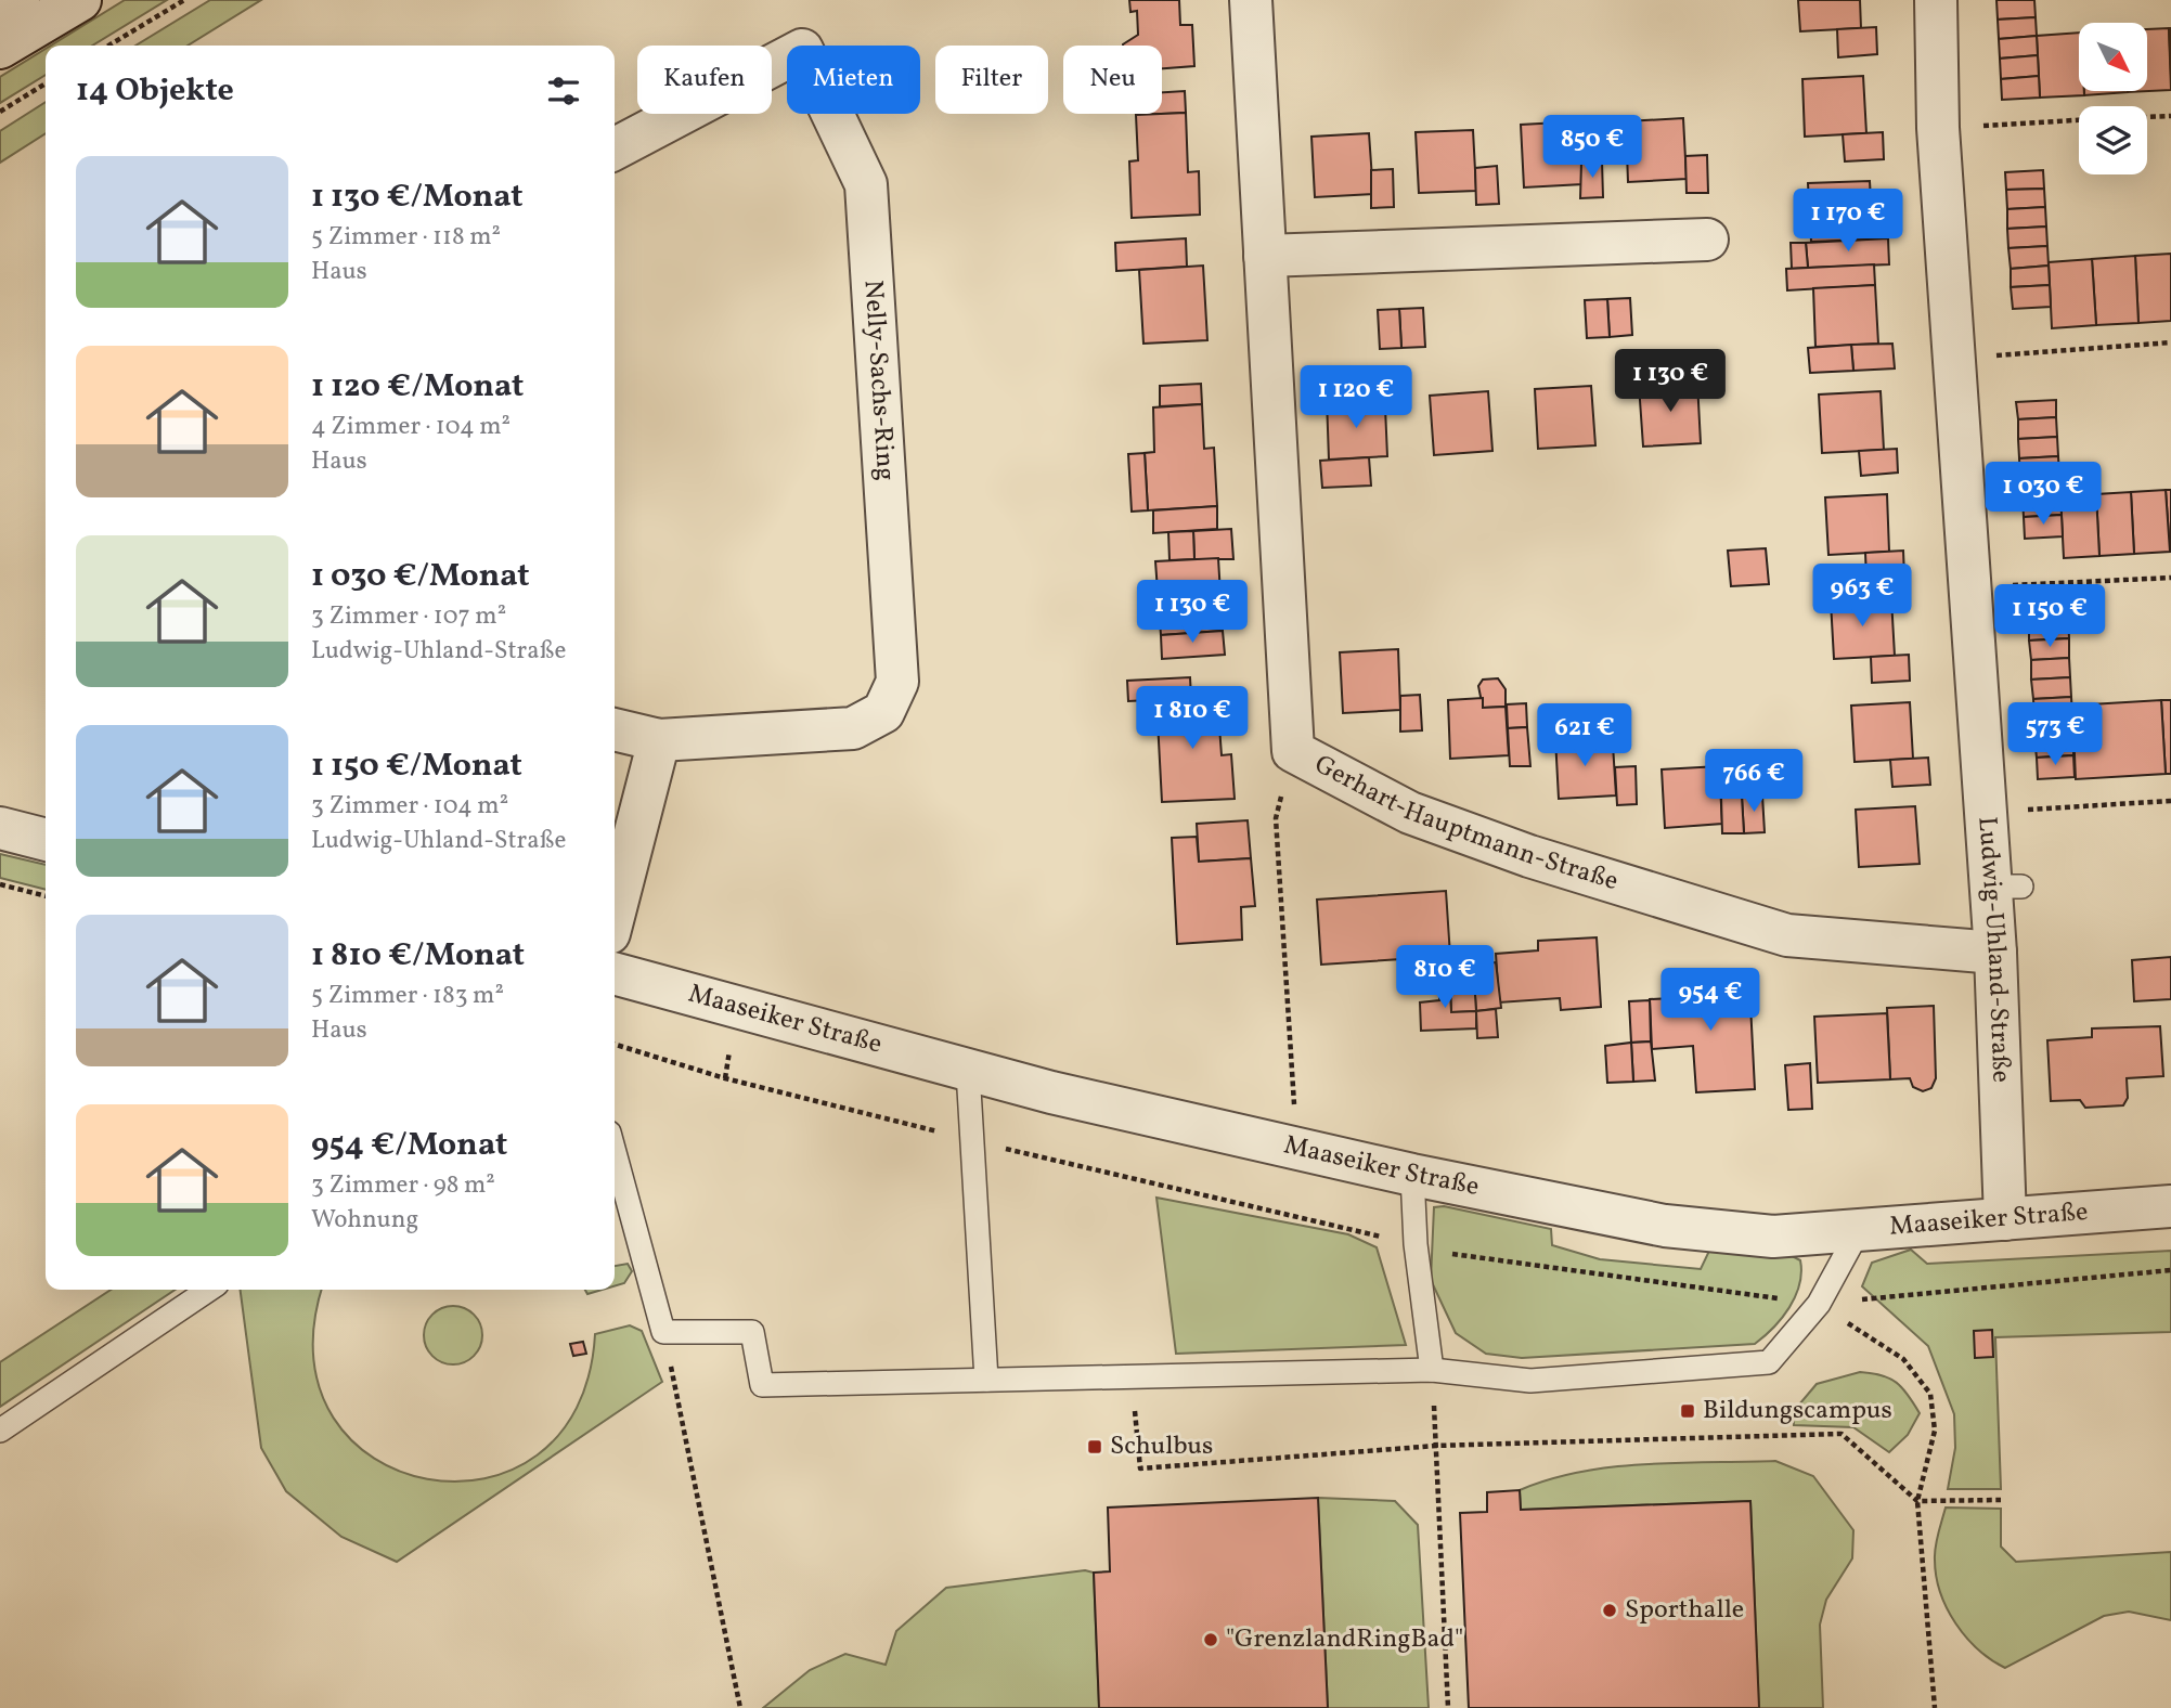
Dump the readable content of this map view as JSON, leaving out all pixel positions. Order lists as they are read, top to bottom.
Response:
{
  "streets": {
    "street": [
      "Nelly-Sachs-Ring",
      "Gerhart-Hauptmann-Straße",
      "Ludwig-Uhland-Straße",
      "Maaseiker Straße"
    ]
  },
  "crossings": [
    ["Gerhart-Hauptmann-Straße", "Ludwig-Uhland-Straße"],
    ["Ludwig-Uhland-Straße", "Maaseiker Straße"]
  ],
  "places": {
    "transit": ["Bildungscampus", "Schulbus"],
    "other": ["Sporthalle", "\"GrenzlandRingBad\""]
  },
  "north": "bottom right",
  "page": {
    "chip": [
      "Kaufen",
      "Mieten",
      "Filter",
      "Neu"
    ],
    "heading": "14 Objekte",
    "price": [
      "850 €",
      "1 170 €",
      "1 130 €",
      "1 120 €",
      "1 030 €",
      "963 €",
      "1 130 €",
      "1 150 €",
      "1 810 €",
      "573 €",
      "621 €",
      "766 €",
      "810 €",
      "954 €"
    ],
    "list": [
      {
        "name": "1 130 €/Monat",
        "note": "5 Zimmer · 118 m² · Haus"
      },
      {
        "name": "1 120 €/Monat",
        "note": "4 Zimmer · 104 m² · Haus"
      },
      {
        "name": "1 030 €/Monat",
        "note": "3 Zimmer · 107 m² · Ludwig-Uhland-Straße"
      },
      {
        "name": "1 150 €/Monat",
        "note": "3 Zimmer · 104 m² · Ludwig-Uhland-Straße"
      },
      {
        "name": "1 810 €/Monat",
        "note": "5 Zimmer · 183 m² · Haus"
      },
      {
        "name": "954 €/Monat",
        "note": "3 Zimmer · 98 m² · Wohnung"
      }
    ]
  }
}
